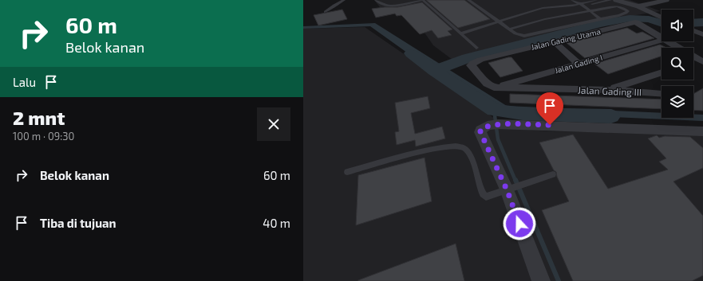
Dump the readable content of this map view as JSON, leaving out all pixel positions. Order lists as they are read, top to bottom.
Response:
{
  "streets": {
    "street": ["Jalan Gading Utama", "Jalan Gading I", "Jalan Gading III"]
  },
  "crossings": [
    ["Jalan Gading Utama", "Jalan Gading I"],
    ["Jalan Gading Utama", "Jalan Gading III"],
    ["Jalan Gading I", "Jalan Gading III"]
  ],
  "page": {
    "turn": ["60 m", "Belok kanan"],
    "then": "Lalu",
    "heading": ["2 mnt", "100 m · 09:30"],
    "list": [
      {
        "name": "Belok kanan",
        "value": "60 m"
      },
      {
        "name": "Tiba di tujuan",
        "value": "40 m"
      }
    ]
  }
}
